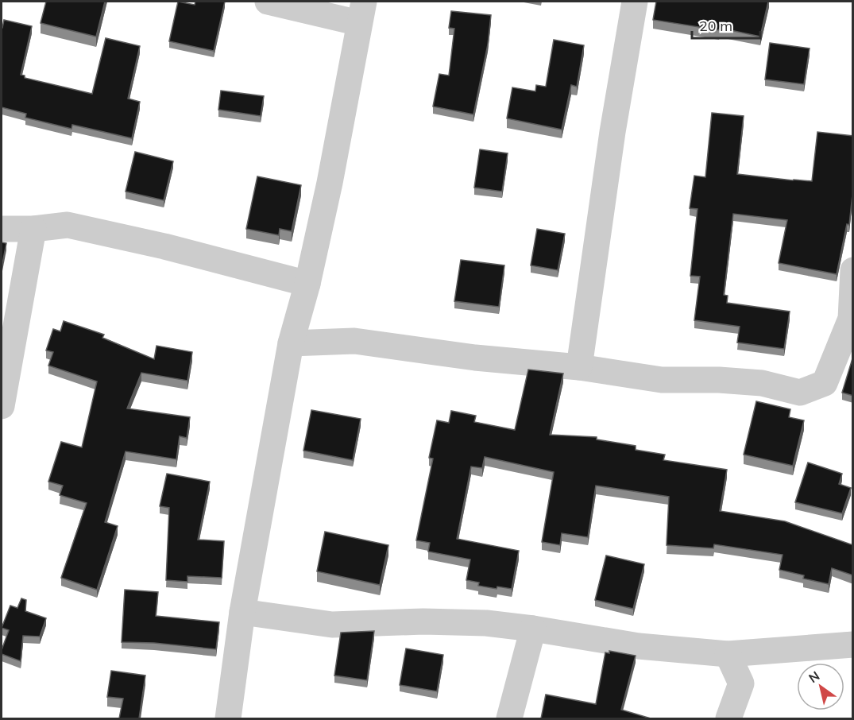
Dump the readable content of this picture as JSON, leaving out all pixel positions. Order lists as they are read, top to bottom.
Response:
{
  "scale_bar": "20 m",
  "north": "top left"
}
